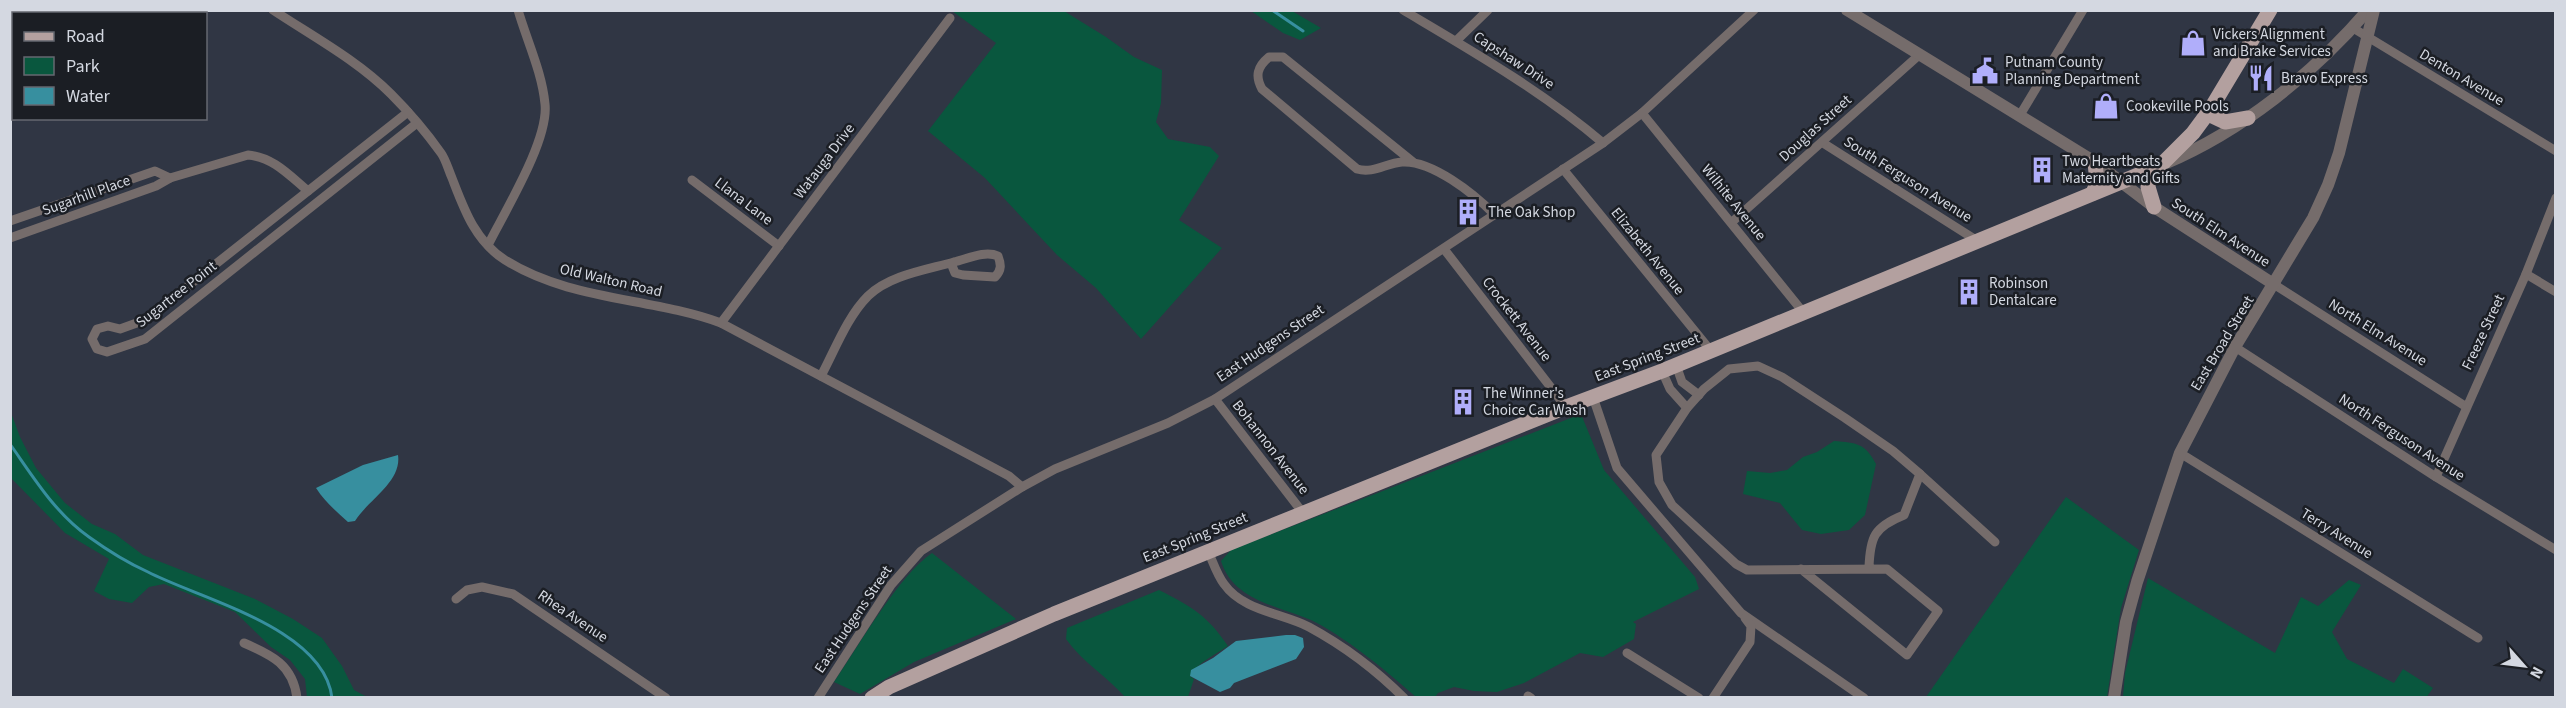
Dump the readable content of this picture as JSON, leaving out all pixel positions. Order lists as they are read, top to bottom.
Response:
{
  "streets": {
    "main road": ["East Spring Street"],
    "street": [
      "Capshaw Drive",
      "Denton Avenue",
      "Douglas Street",
      "Watauga Drive",
      "South Ferguson Avenue",
      "Sugarhill Place",
      "Llana Lane",
      "Wilhite Avenue",
      "South Elm Avenue",
      "Elizabeth Avenue",
      "Old Walton Road",
      "Sugartree Point",
      "Crockett Avenue",
      "North Elm Avenue",
      "Freeze Street",
      "East Hudgens Street",
      "East Broad Street",
      "North Ferguson Avenue",
      "Bohannon Avenue",
      "Terry Avenue",
      "Rhea Avenue"
    ]
  },
  "crossings": [
    ["Capshaw Drive", "East Hudgens Street"],
    ["Denton Avenue", "East Broad Street"],
    ["Douglas Street", "South Ferguson Avenue"],
    ["Douglas Street", "Wilhite Avenue"],
    ["Douglas Street", "South Elm Avenue"],
    ["Watauga Drive", "Llana Lane"],
    ["Watauga Drive", "Old Walton Road"],
    ["South Ferguson Avenue", "East Spring Street"],
    ["Sugarhill Place", "Sugartree Point"],
    ["Wilhite Avenue", "East Hudgens Street"],
    ["Wilhite Avenue", "East Spring Street"],
    ["South Elm Avenue", "North Elm Avenue"],
    ["South Elm Avenue", "East Broad Street"],
    ["South Elm Avenue", "East Spring Street"],
    ["Elizabeth Avenue", "East Hudgens Street"],
    ["Elizabeth Avenue", "East Spring Street"],
    ["Old Walton Road", "Sugartree Point"],
    ["Old Walton Road", "East Hudgens Street"],
    ["Crockett Avenue", "East Hudgens Street"],
    ["Crockett Avenue", "East Spring Street"],
    ["North Elm Avenue", "Freeze Street"],
    ["North Elm Avenue", "East Broad Street"],
    ["Freeze Street", "North Ferguson Avenue"],
    ["East Hudgens Street", "Bohannon Avenue"],
    ["East Broad Street", "North Ferguson Avenue"],
    ["East Broad Street", "Terry Avenue"],
    ["East Spring Street", "Bohannon Avenue"]
  ],
  "places": {
    "shop": ["Vickers Alignment and Brake Services", "Cookeville Pools"],
    "public building": ["Putnam County Planning Department"],
    "restaurant": ["Bravo Express"],
    "building": [
      "Two Heartbeats Maternity and Gifts",
      "The Oak Shop",
      "Robinson Dentalcare",
      "The Winner's Choice Car Wash"
    ]
  },
  "legend": ["Road", "Park", "Water"],
  "north": "bottom right"
}
